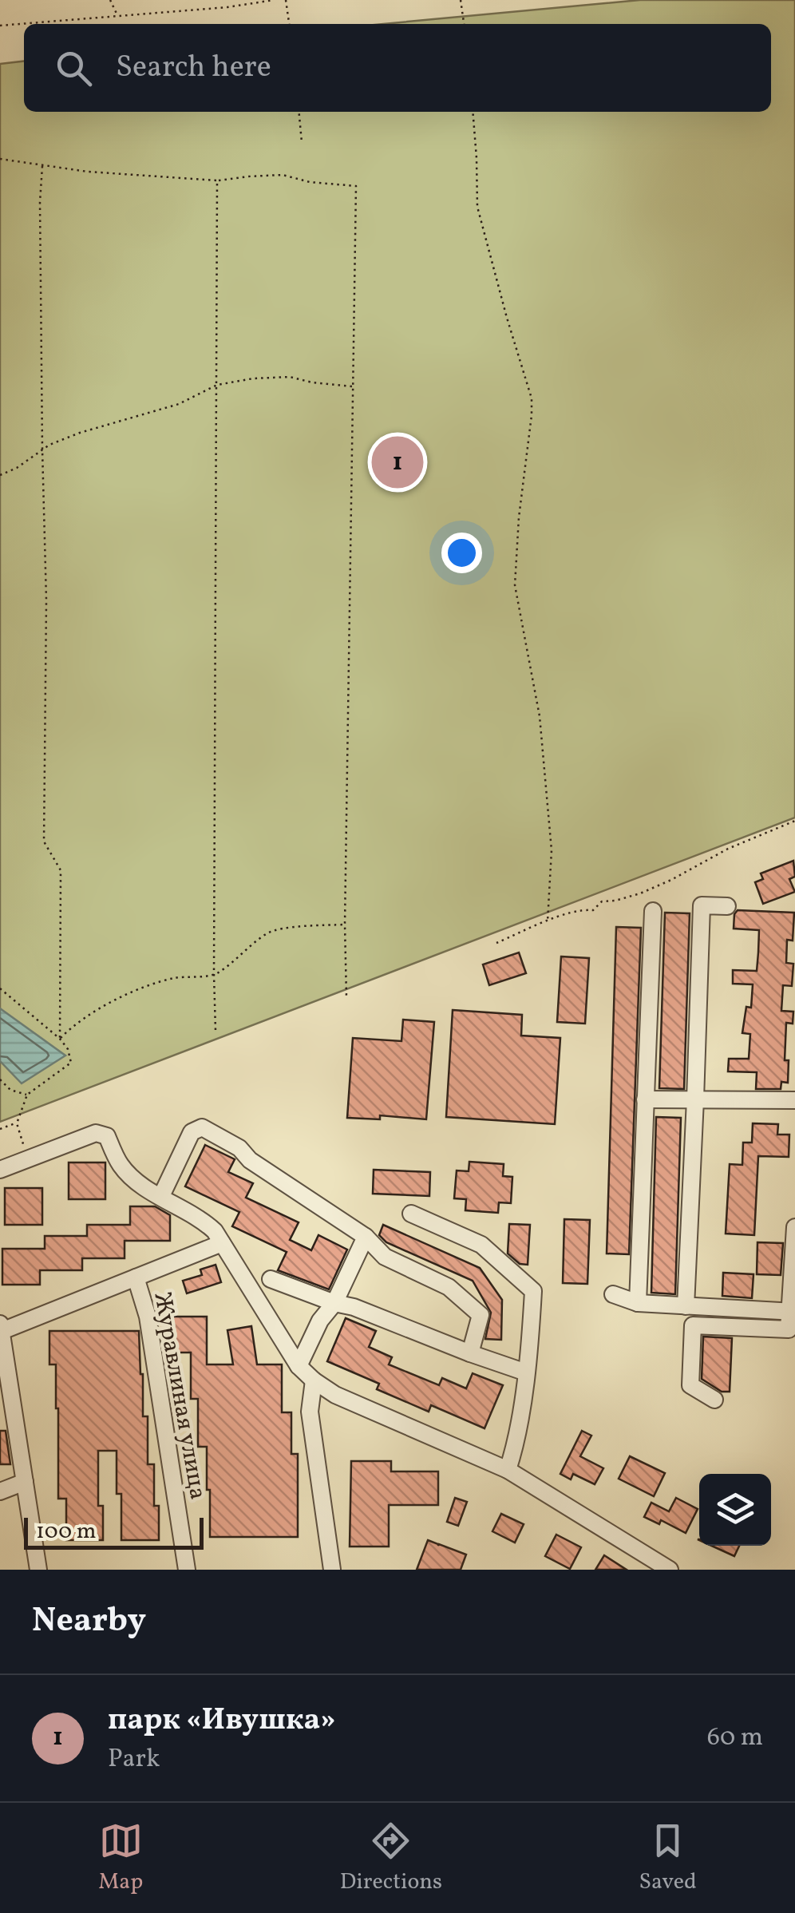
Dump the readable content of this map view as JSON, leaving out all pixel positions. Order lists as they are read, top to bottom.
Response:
{
  "streets": {
    "street": ["Журавлиная улица"]
  },
  "scale_bar": "100 m",
  "page": {
    "search": "Search here",
    "pins": "1",
    "scale": "100 m",
    "heading": "Nearby",
    "list": [
      {
        "mark": "1",
        "name": "парк «Ивушка»",
        "note": "Park",
        "value": "60 m"
      }
    ],
    "nav": ["Map", "Directions", "Saved"]
  }
}
